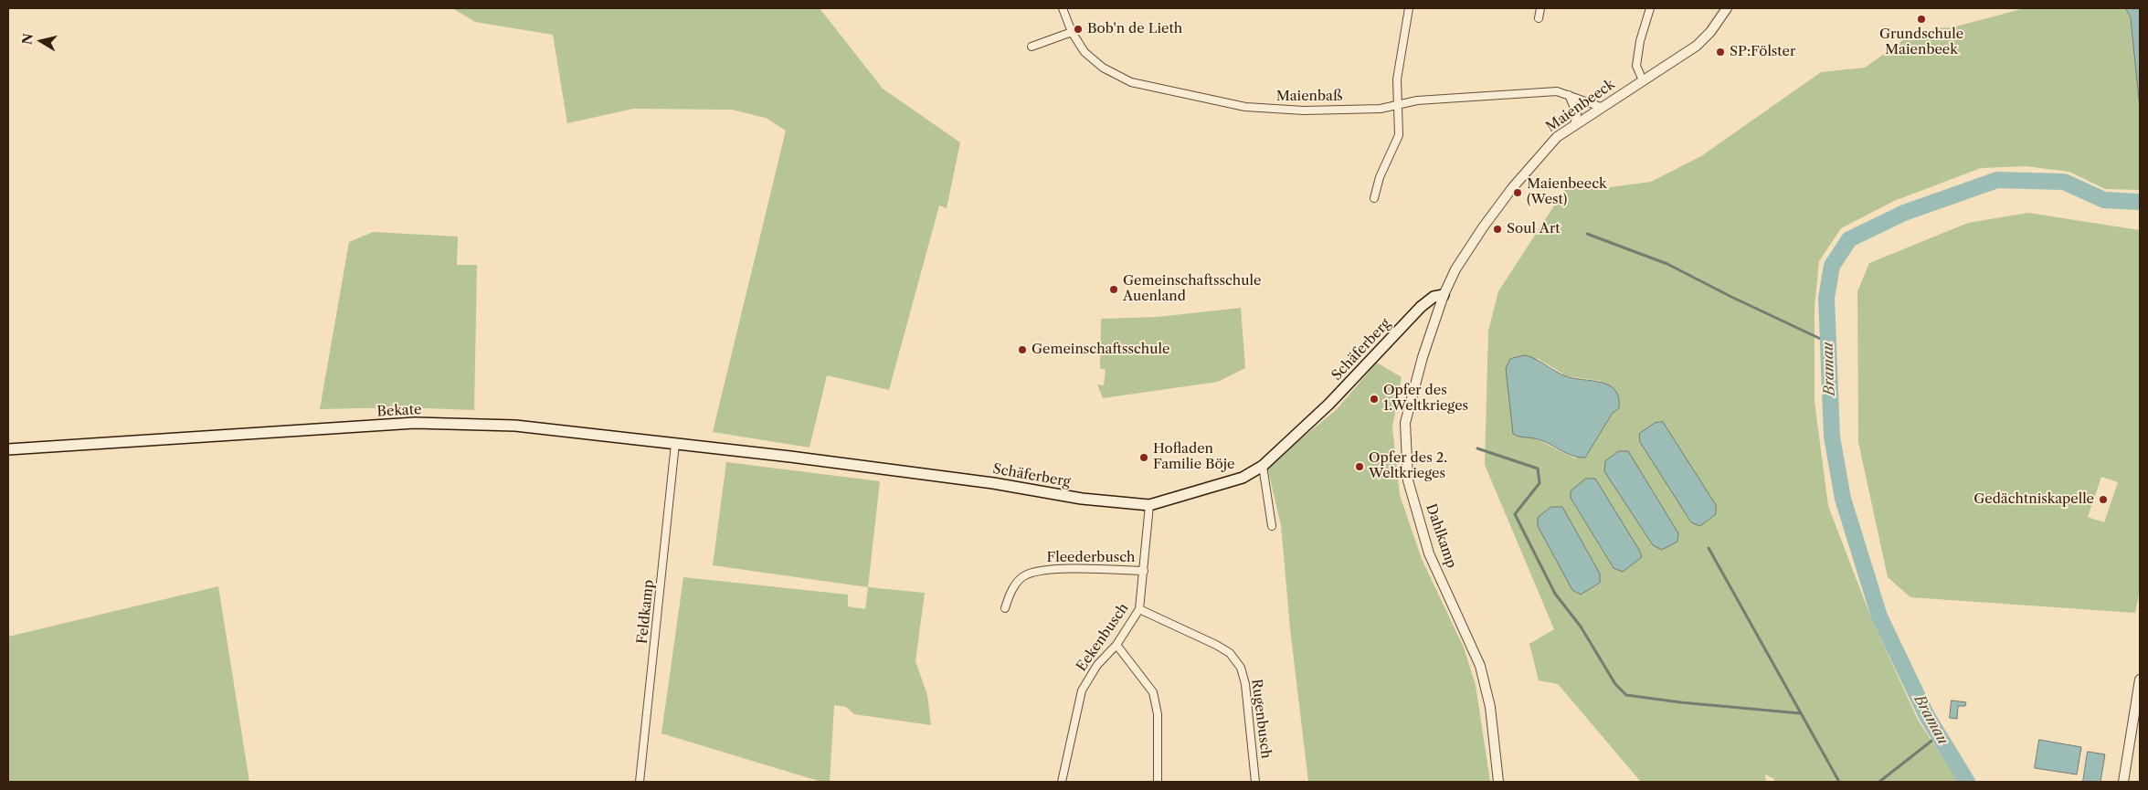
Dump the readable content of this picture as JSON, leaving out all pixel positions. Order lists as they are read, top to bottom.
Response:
{
  "streets": {
    "main road": ["Schäferberg", "Bekate"],
    "street": [
      "Maienbaß",
      "Maienbeeck",
      "Dahlkamp",
      "Fleederbusch",
      "Feldkamp",
      "Eekenbusch",
      "Rugenbusch"
    ]
  },
  "crossings": [
    ["Maienbaß", "Maienbeeck"],
    ["Maienbeeck", "Schäferberg"],
    ["Maienbeeck", "Dahlkamp"],
    ["Schäferberg", "Bekate"],
    ["Schäferberg", "Dahlkamp"],
    ["Schäferberg", "Eekenbusch"],
    ["Bekate", "Feldkamp"],
    ["Fleederbusch", "Eekenbusch"],
    ["Eekenbusch", "Rugenbusch"]
  ],
  "water": ["Bramau"],
  "places": [
    "Grundschule Maienbeek",
    "Bob'n de Lieth",
    "SP:Fölster",
    "Maienbeeck (West)",
    "Soul Art",
    "Gemeinschaftsschule Auenland",
    "Gemeinschaftsschule",
    "Opfer des 1.Weltkrieges",
    "Hofladen Familie Böje",
    "Opfer des 2. Weltkrieges",
    "Gedächtniskapelle"
  ],
  "north": "left"
}
